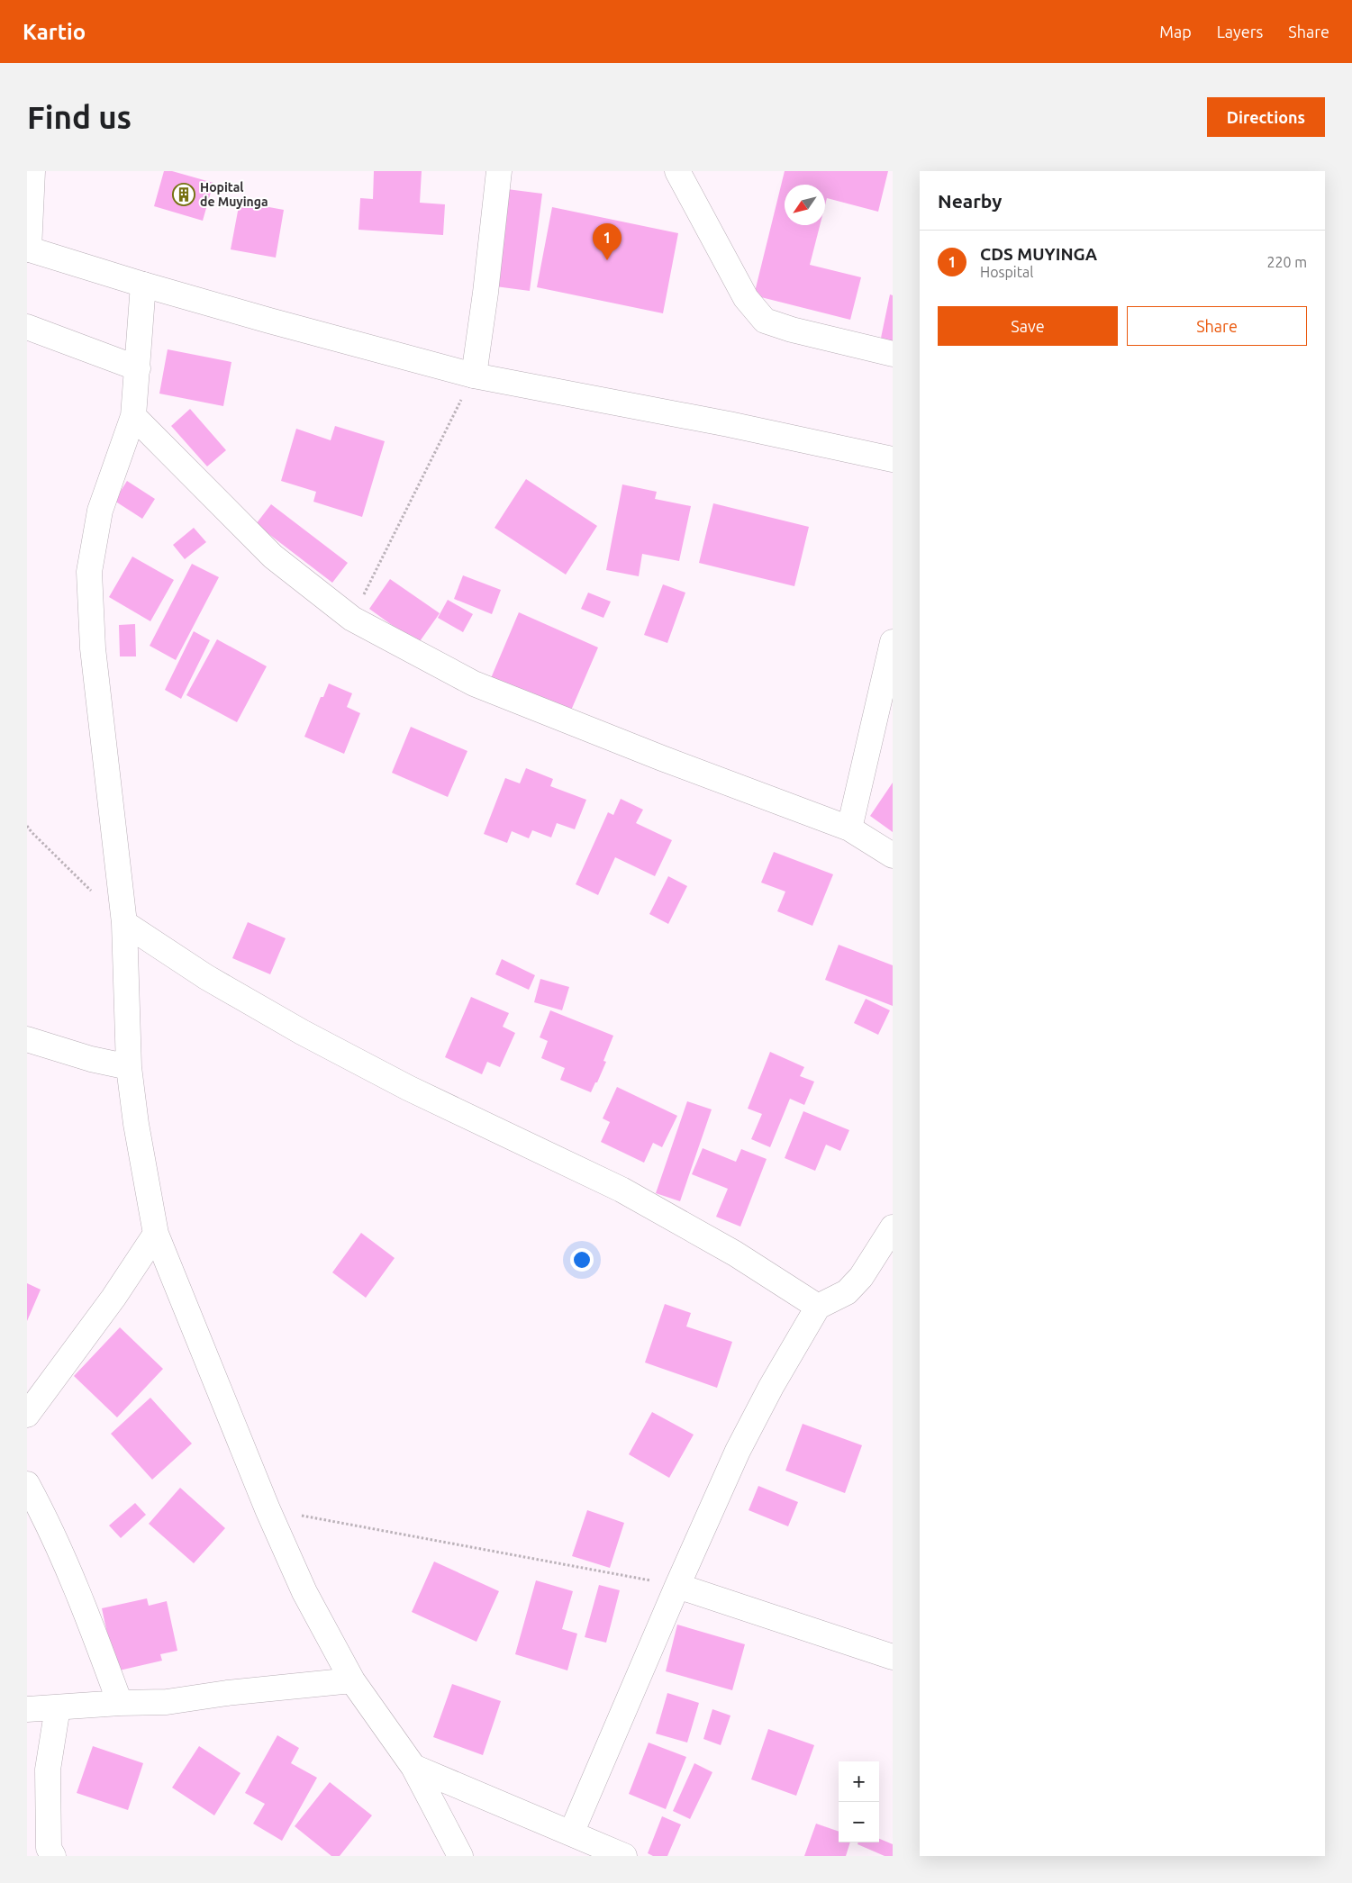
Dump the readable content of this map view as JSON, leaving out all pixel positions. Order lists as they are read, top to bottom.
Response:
{
  "places": {
    "building": ["Hopital de Muyinga"]
  },
  "north": "bottom left",
  "page": {
    "header": "Kartio",
    "nav": ["Map", "Layers", "Share"],
    "buttons": [
      "Directions",
      ["Save", "Share"]
    ],
    "title": "Find us",
    "heading": "Nearby",
    "pins": "1",
    "list": [
      {
        "mark": "1",
        "name": "CDS MUYINGA",
        "note": "Hospital",
        "value": "220 m"
      }
    ],
    "map_buttons": ["+", "−"]
  }
}
